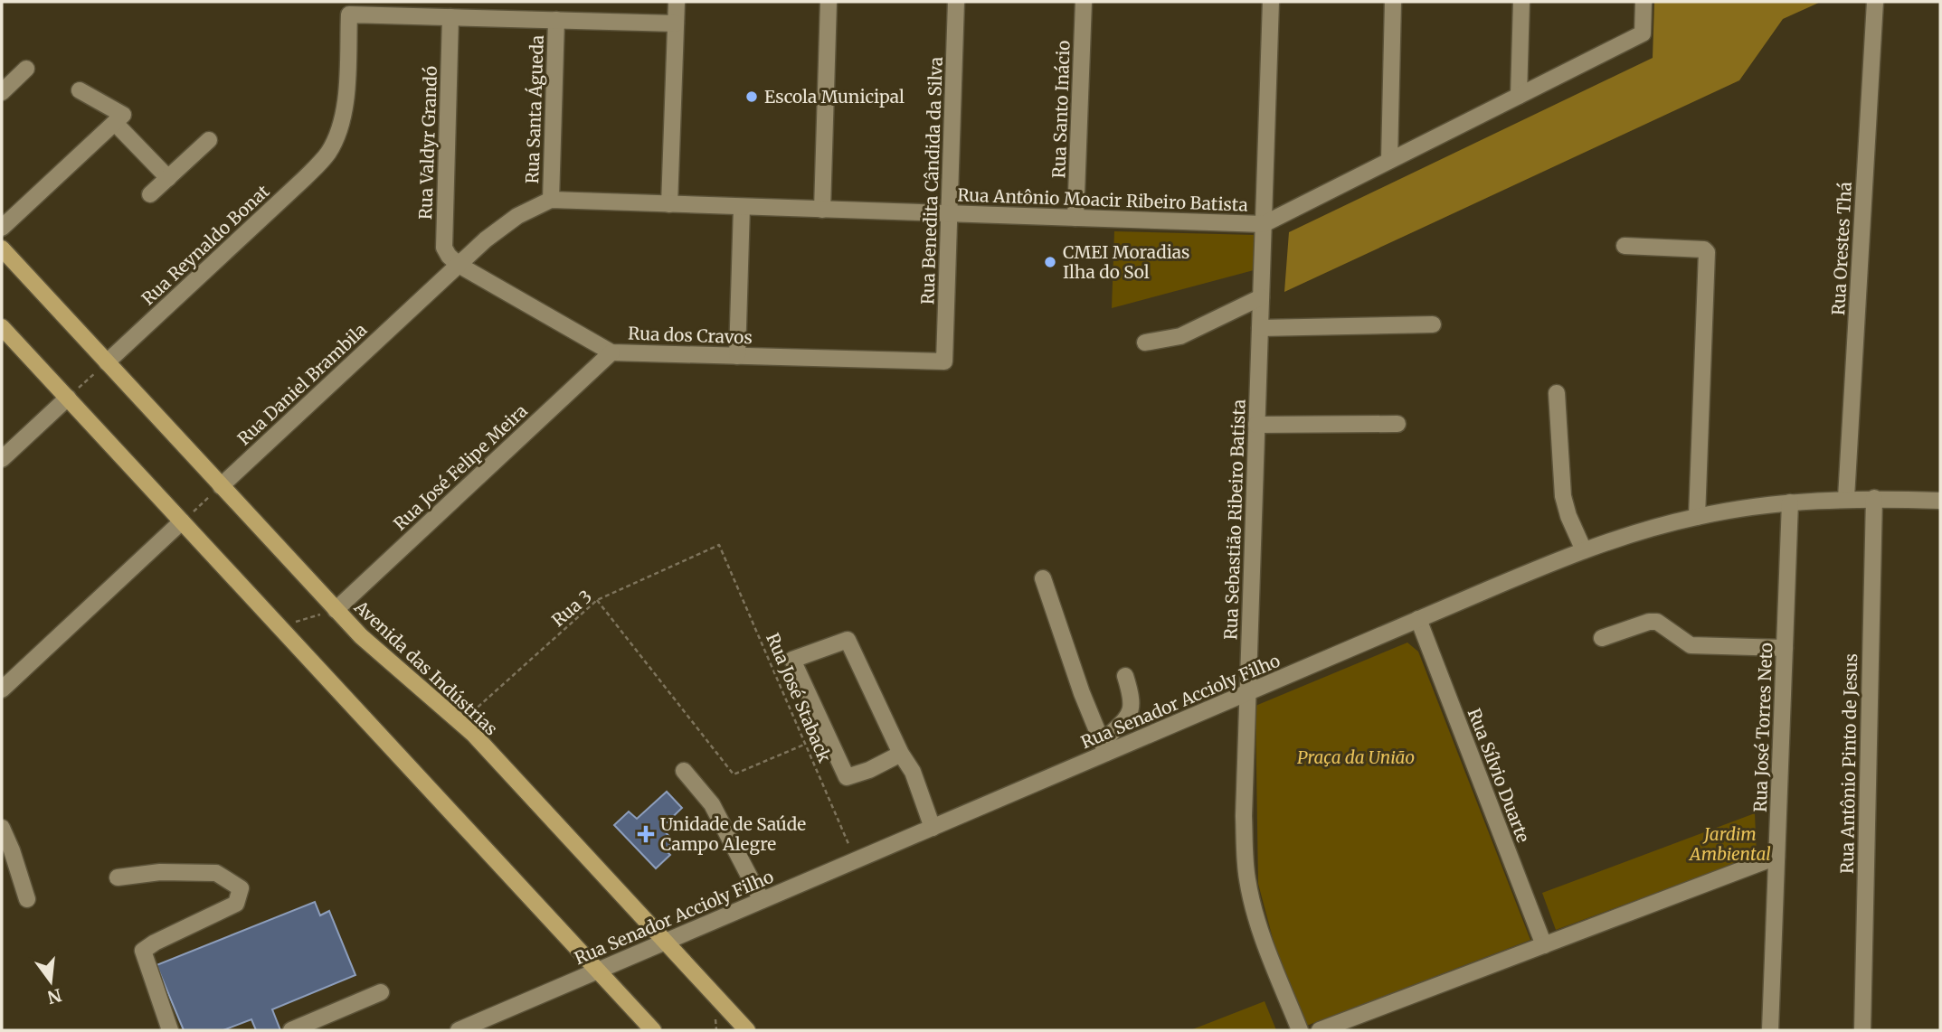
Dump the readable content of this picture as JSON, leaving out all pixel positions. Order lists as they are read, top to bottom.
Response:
{
  "streets": {
    "main road": ["Avenida das Indústrias"],
    "street": [
      "Rua Santa Águeda",
      "Rua Santo Inácio",
      "Rua Valdyr Grandó",
      "Rua Benedita Cândida da Silva",
      "Rua Antônio Moacir Ribeiro Batista",
      "Rua Reynaldo Bonat",
      "Rua Orestes Thá",
      "Rua dos Cravos",
      "Rua Daniel Brambila",
      "Rua José Felipe Meira",
      "Rua Sebastião Ribeiro Batista",
      "Rua Senador Accioly Filho",
      "Rua José Torres Neto",
      "Rua Antônio Pinto de Jesus",
      "Rua Sílvio Duarte"
    ],
    "path": ["Rua 3", "Rua José Staback"]
  },
  "crossings": [
    ["Rua Santa Águeda", "Rua Daniel Brambila"],
    ["Rua Santo Inácio", "Rua Antônio Moacir Ribeiro Batista"],
    ["Rua Valdyr Grandó", "Rua Reynaldo Bonat"],
    ["Rua Valdyr Grandó", "Rua dos Cravos"],
    ["Rua Valdyr Grandó", "Rua Daniel Brambila"],
    ["Rua Benedita Cândida da Silva", "Rua Antônio Moacir Ribeiro Batista"],
    ["Rua Benedita Cândida da Silva", "Rua dos Cravos"],
    ["Rua Antônio Moacir Ribeiro Batista", "Rua Daniel Brambila"],
    ["Rua Antônio Moacir Ribeiro Batista", "Rua Sebastião Ribeiro Batista"],
    ["Rua Reynaldo Bonat", "Avenida das Indústrias"],
    ["Rua Orestes Thá", "Rua Senador Accioly Filho"],
    ["Rua dos Cravos", "Rua Daniel Brambila"],
    ["Rua dos Cravos", "Rua José Felipe Meira"],
    ["Rua Daniel Brambila", "Avenida das Indústrias"],
    ["Rua José Felipe Meira", "Avenida das Indústrias"],
    ["Rua Sebastião Ribeiro Batista", "Rua Senador Accioly Filho"],
    ["Rua 3", "Avenida das Indústrias"],
    ["Rua 3", "Rua José Staback"],
    ["Avenida das Indústrias", "Rua Senador Accioly Filho"],
    ["Rua José Staback", "Rua Senador Accioly Filho"],
    ["Rua Senador Accioly Filho", "Rua José Torres Neto"],
    ["Rua Senador Accioly Filho", "Rua Antônio Pinto de Jesus"],
    ["Rua Senador Accioly Filho", "Rua Sílvio Duarte"]
  ],
  "parks": ["Praça da União", "Jardim Ambiental"],
  "places": {
    "other": ["Escola Municipal", "CMEI Moradias Ilha do Sol"],
    "health": ["Unidade de Saúde Campo Alegre"]
  },
  "north": "bottom"
}
